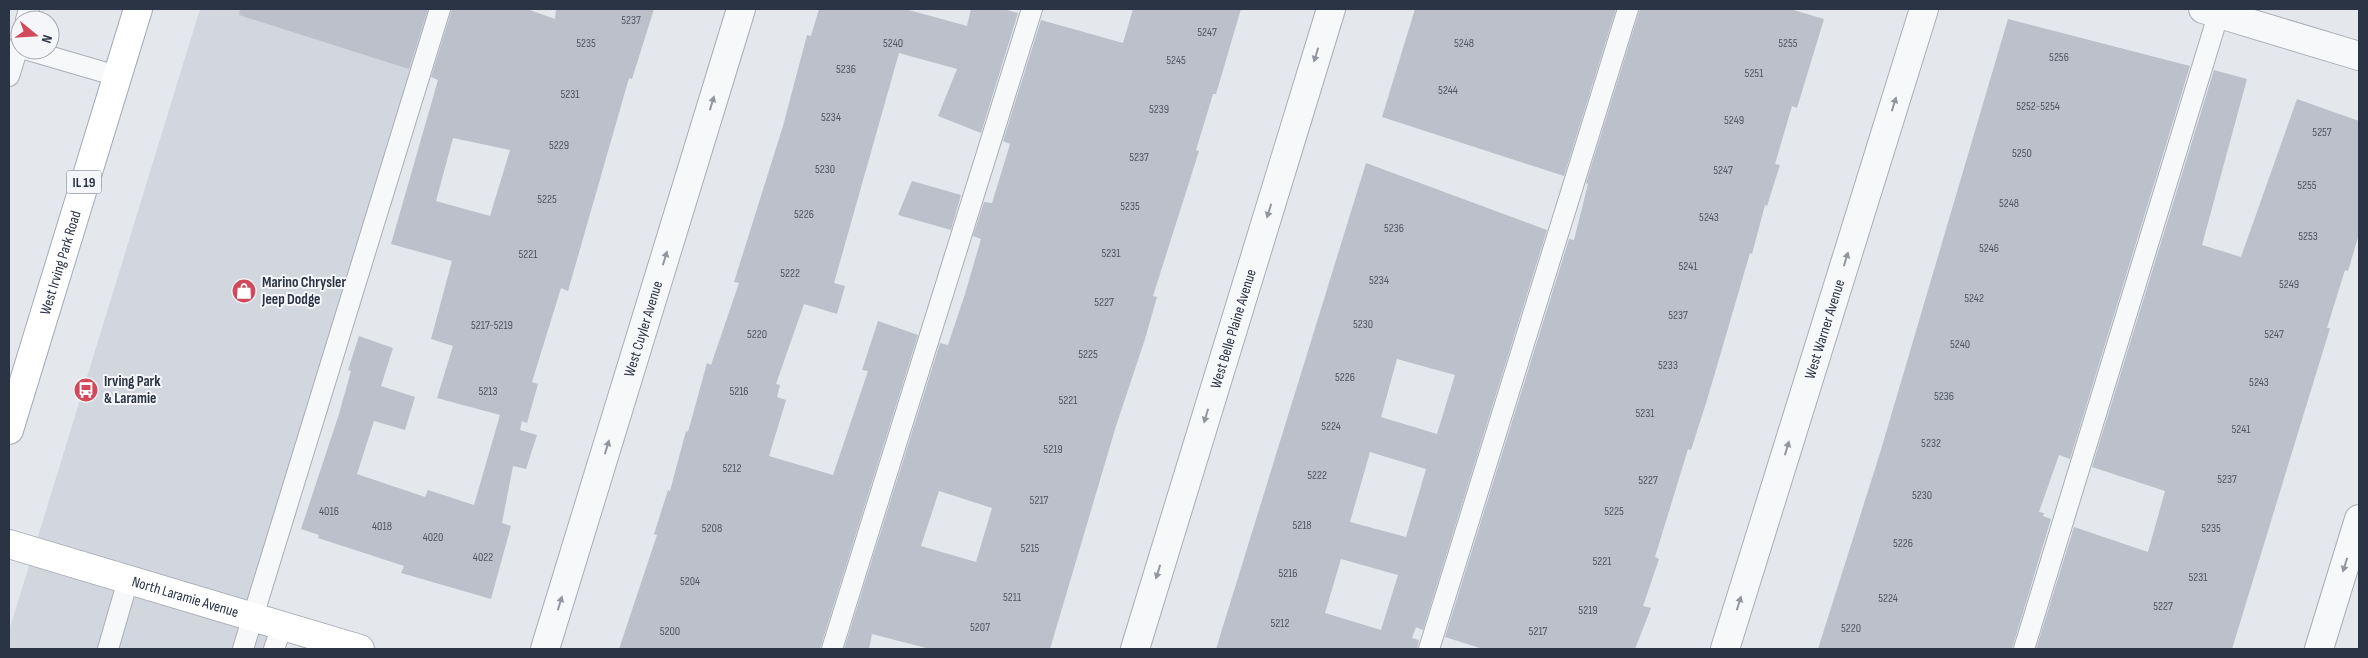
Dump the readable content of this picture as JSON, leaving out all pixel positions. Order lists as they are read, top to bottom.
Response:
{
  "streets": {
    "main road": ["IL 19", "West Irving Park Road", "North Laramie Avenue"],
    "street": ["West Cuyler Avenue", "West Belle Plaine Avenue", "West Warner Avenue"]
  },
  "one_way": ["West Cuyler Avenue", "West Belle Plaine Avenue", "West Warner Avenue"],
  "places": {
    "shop": ["Marino Chrysler Jeep Dodge"],
    "bus stop": ["Irving Park & Laramie"]
  },
  "house_numbers": [
    "5237",
    "5247",
    "5235",
    "5240",
    "5248",
    "5255",
    "5256",
    "5245",
    "5236",
    "5251",
    "5244",
    "5231",
    "5252-5254",
    "5239",
    "5234",
    "5249",
    "5257",
    "5229",
    "5250",
    "5237",
    "5230",
    "5247",
    "5255",
    "5225",
    "5248",
    "5235",
    "5226",
    "5243",
    "5236",
    "5253",
    "5246",
    "5231",
    "5221",
    "5241",
    "5222",
    "5234",
    "5249",
    "5242",
    "5227",
    "5237",
    "5230",
    "5217-5219",
    "5220",
    "5247",
    "5240",
    "5225",
    "5233",
    "5226",
    "5243",
    "5213",
    "5216",
    "5236",
    "5221",
    "5231",
    "5224",
    "5241",
    "5232",
    "5219",
    "5212",
    "5222",
    "5237",
    "5227",
    "5230",
    "5217",
    "4016",
    "5225",
    "5218",
    "4018",
    "5208",
    "5235",
    "4020",
    "5226",
    "5215",
    "4022",
    "5221",
    "5216",
    "5231",
    "5204",
    "5211",
    "5224",
    "5227",
    "5219",
    "5212",
    "5207",
    "5220",
    "5200",
    "5217"
  ],
  "north": "right"
}
